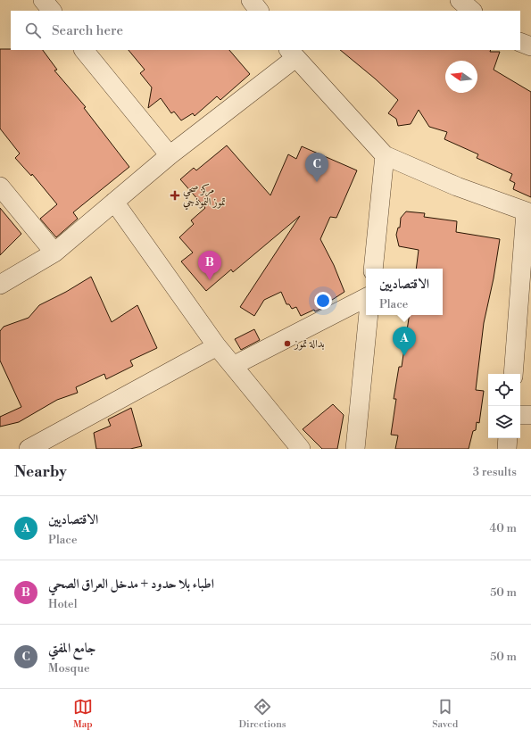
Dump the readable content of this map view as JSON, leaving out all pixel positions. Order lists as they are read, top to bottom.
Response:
{
  "places": {
    "health": ["مركز صحي تموز النموذجي"],
    "other": ["بدالة تموز"]
  },
  "north": "left",
  "page": {
    "search": "Search here",
    "pins": ["C", "B", "A"],
    "popup": ["الاقتصاديين", "Place"],
    "heading": ["Nearby", "3 results"],
    "list": [
      {
        "mark": "A",
        "name": "الاقتصاديين",
        "note": "Place",
        "value": "40 m"
      },
      {
        "mark": "B",
        "name": "اطباء بلا حدود + مدخل العراق الصحي",
        "note": "Hotel",
        "value": "50 m"
      },
      {
        "mark": "C",
        "name": "جامع المفتي",
        "note": "Mosque",
        "value": "50 m"
      }
    ],
    "nav": ["Map", "Directions", "Saved"]
  }
}
